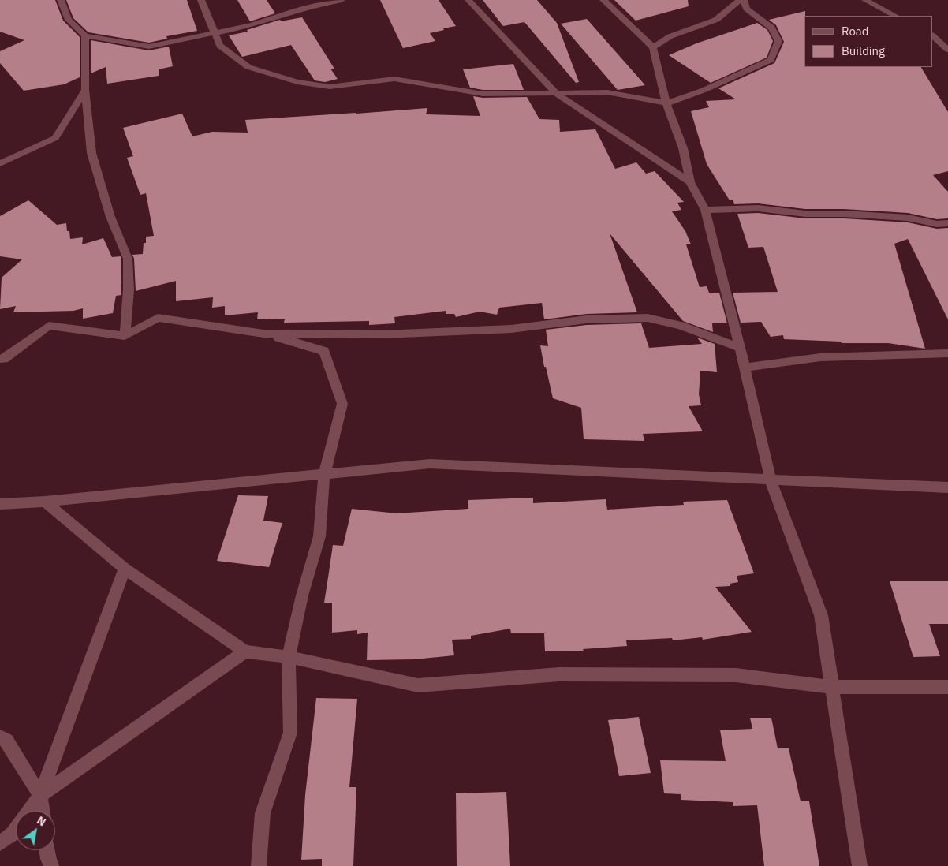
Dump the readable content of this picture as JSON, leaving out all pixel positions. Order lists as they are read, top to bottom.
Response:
{
  "legend": ["Road", "Building"],
  "north": "top right"
}
